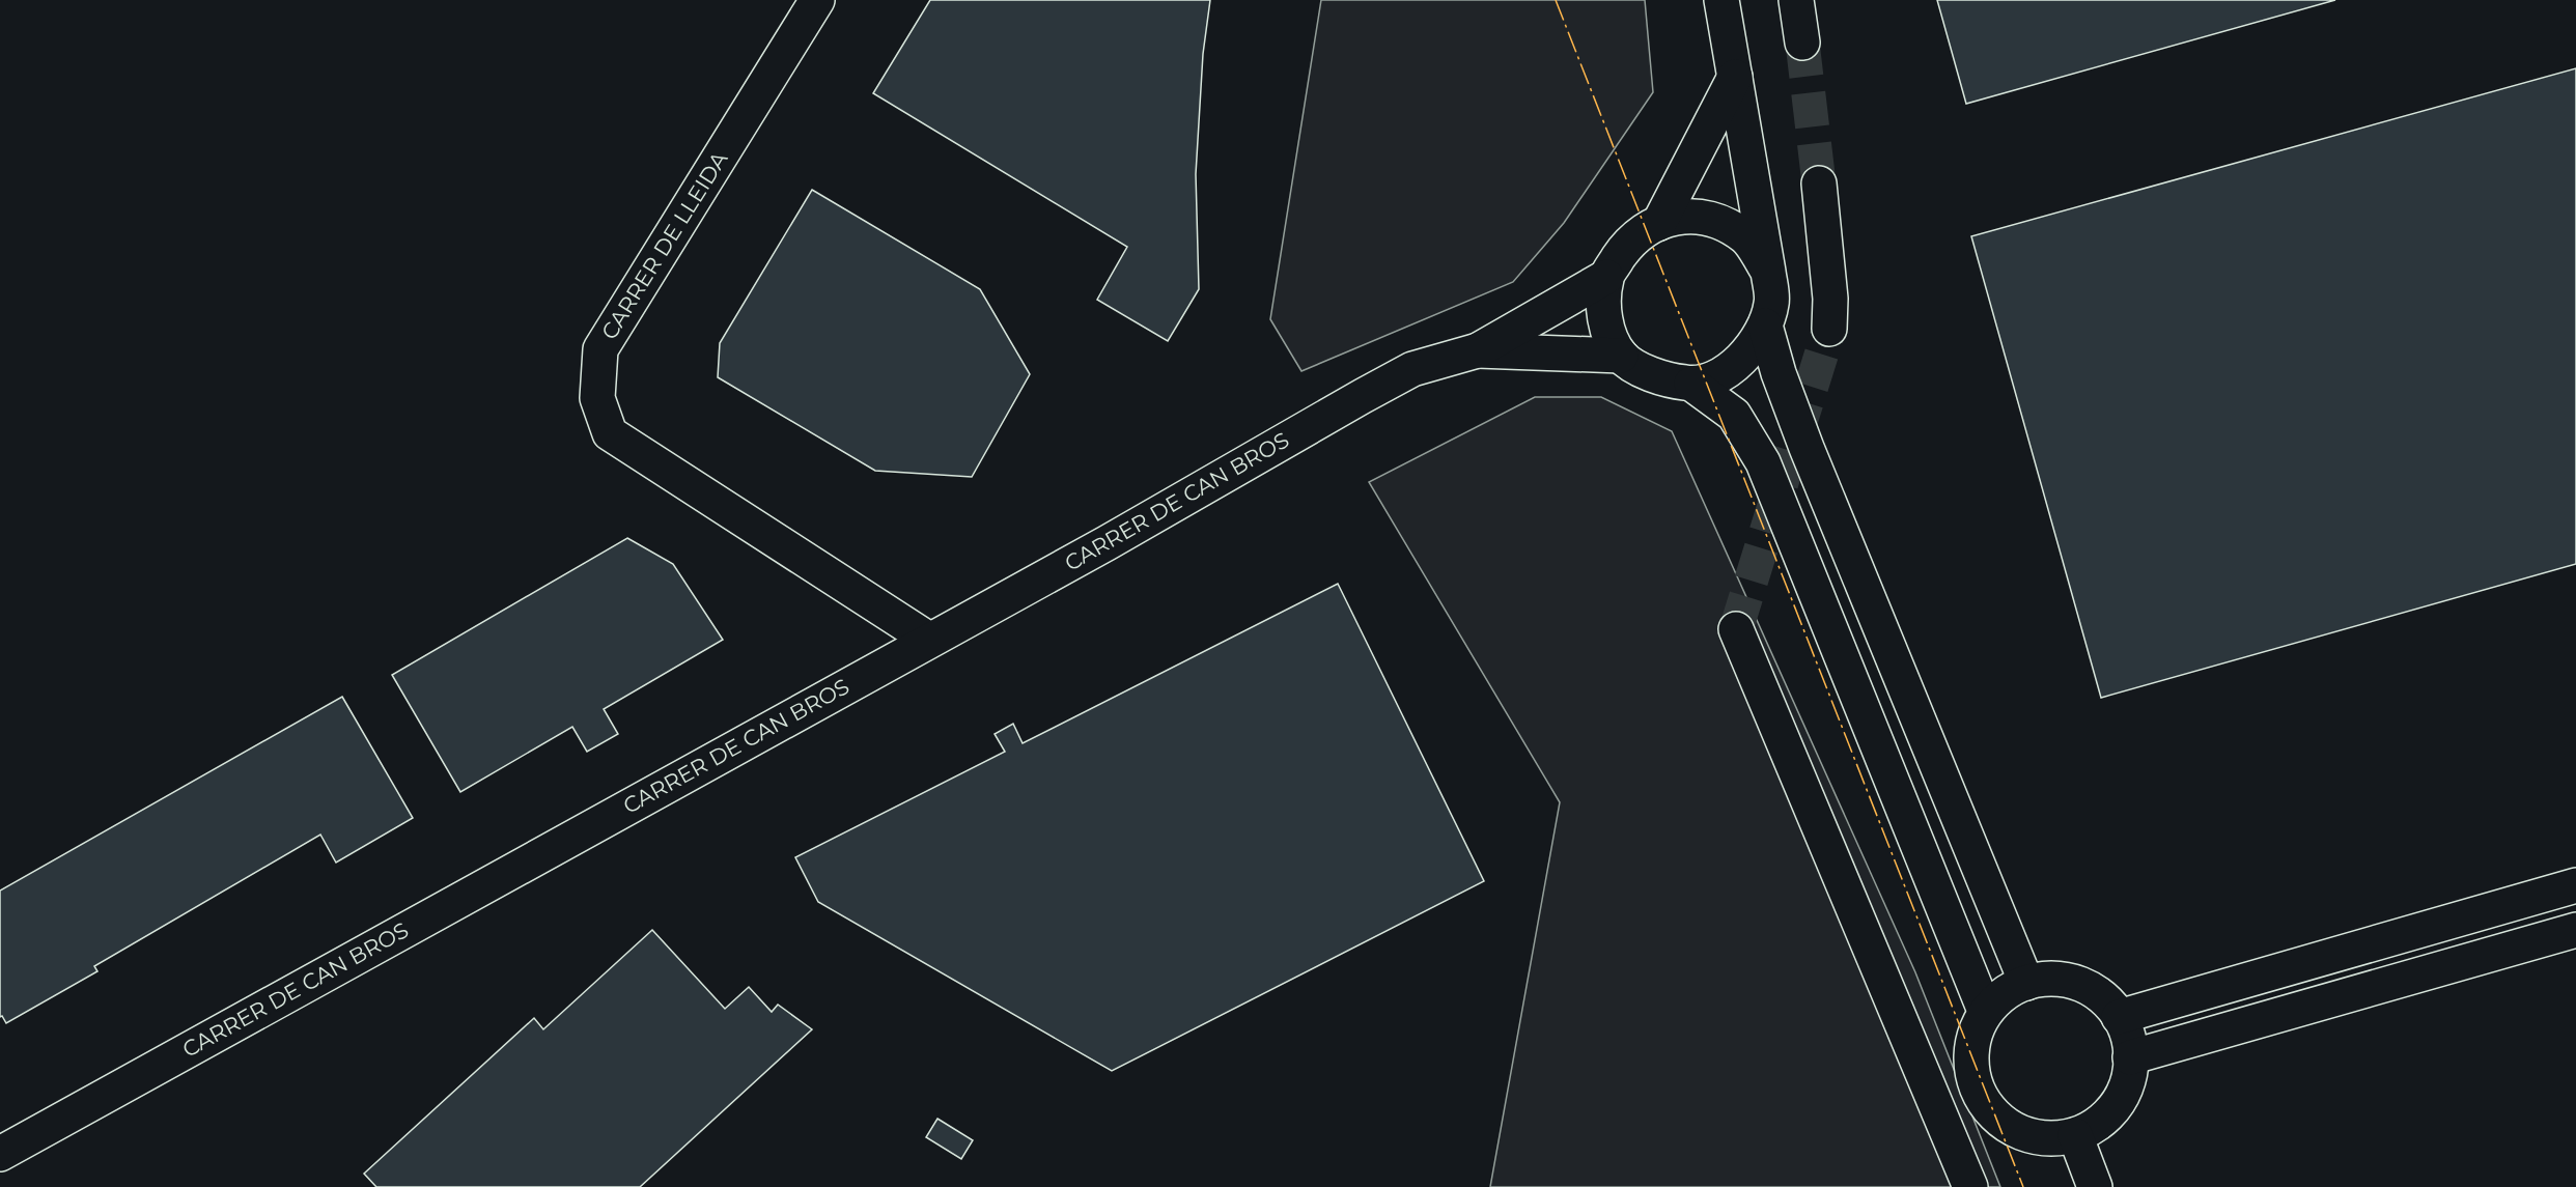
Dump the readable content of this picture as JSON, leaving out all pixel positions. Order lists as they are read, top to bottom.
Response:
{
  "streets": {
    "street": ["CARRER DE LLEIDA", "CARRER DE CAN BROS"]
  },
  "crossings": [
    ["CARRER DE LLEIDA", "CARRER DE CAN BROS"]
  ]
}
